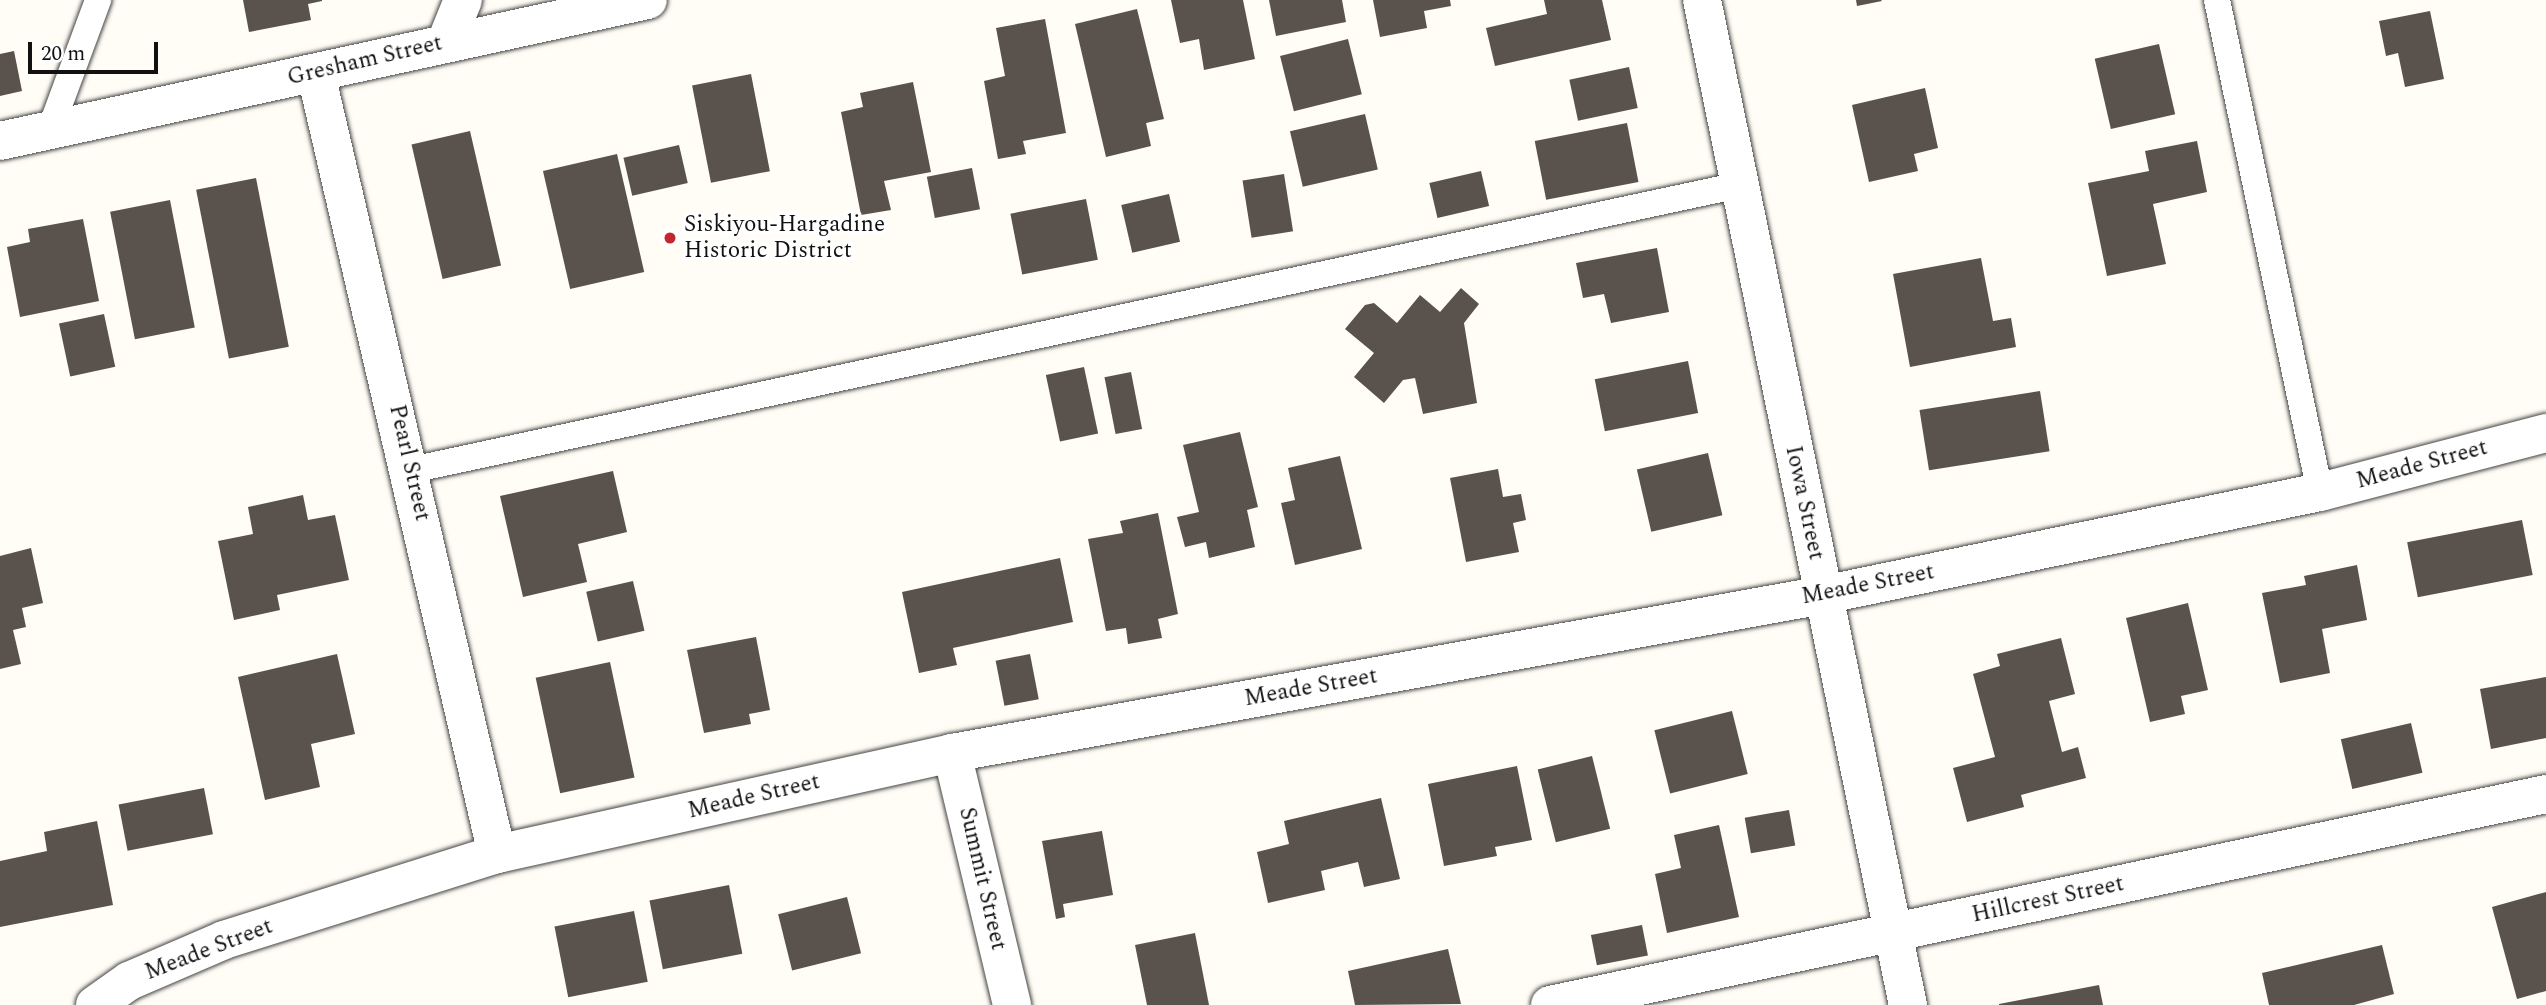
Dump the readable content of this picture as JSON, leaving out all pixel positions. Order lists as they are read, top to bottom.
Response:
{
  "streets": {
    "street": [
      "Gresham Street",
      "Pearl Street",
      "Meade Street",
      "Iowa Street",
      "Summit Street",
      "Hillcrest Street"
    ]
  },
  "crossings": [
    ["Gresham Street", "Pearl Street"],
    ["Pearl Street", "Meade Street"],
    ["Meade Street", "Iowa Street"],
    ["Meade Street", "Summit Street"],
    ["Iowa Street", "Hillcrest Street"]
  ],
  "places": ["Siskiyou-Hargadine Historic District"],
  "scale_bar": "20 m"
}
